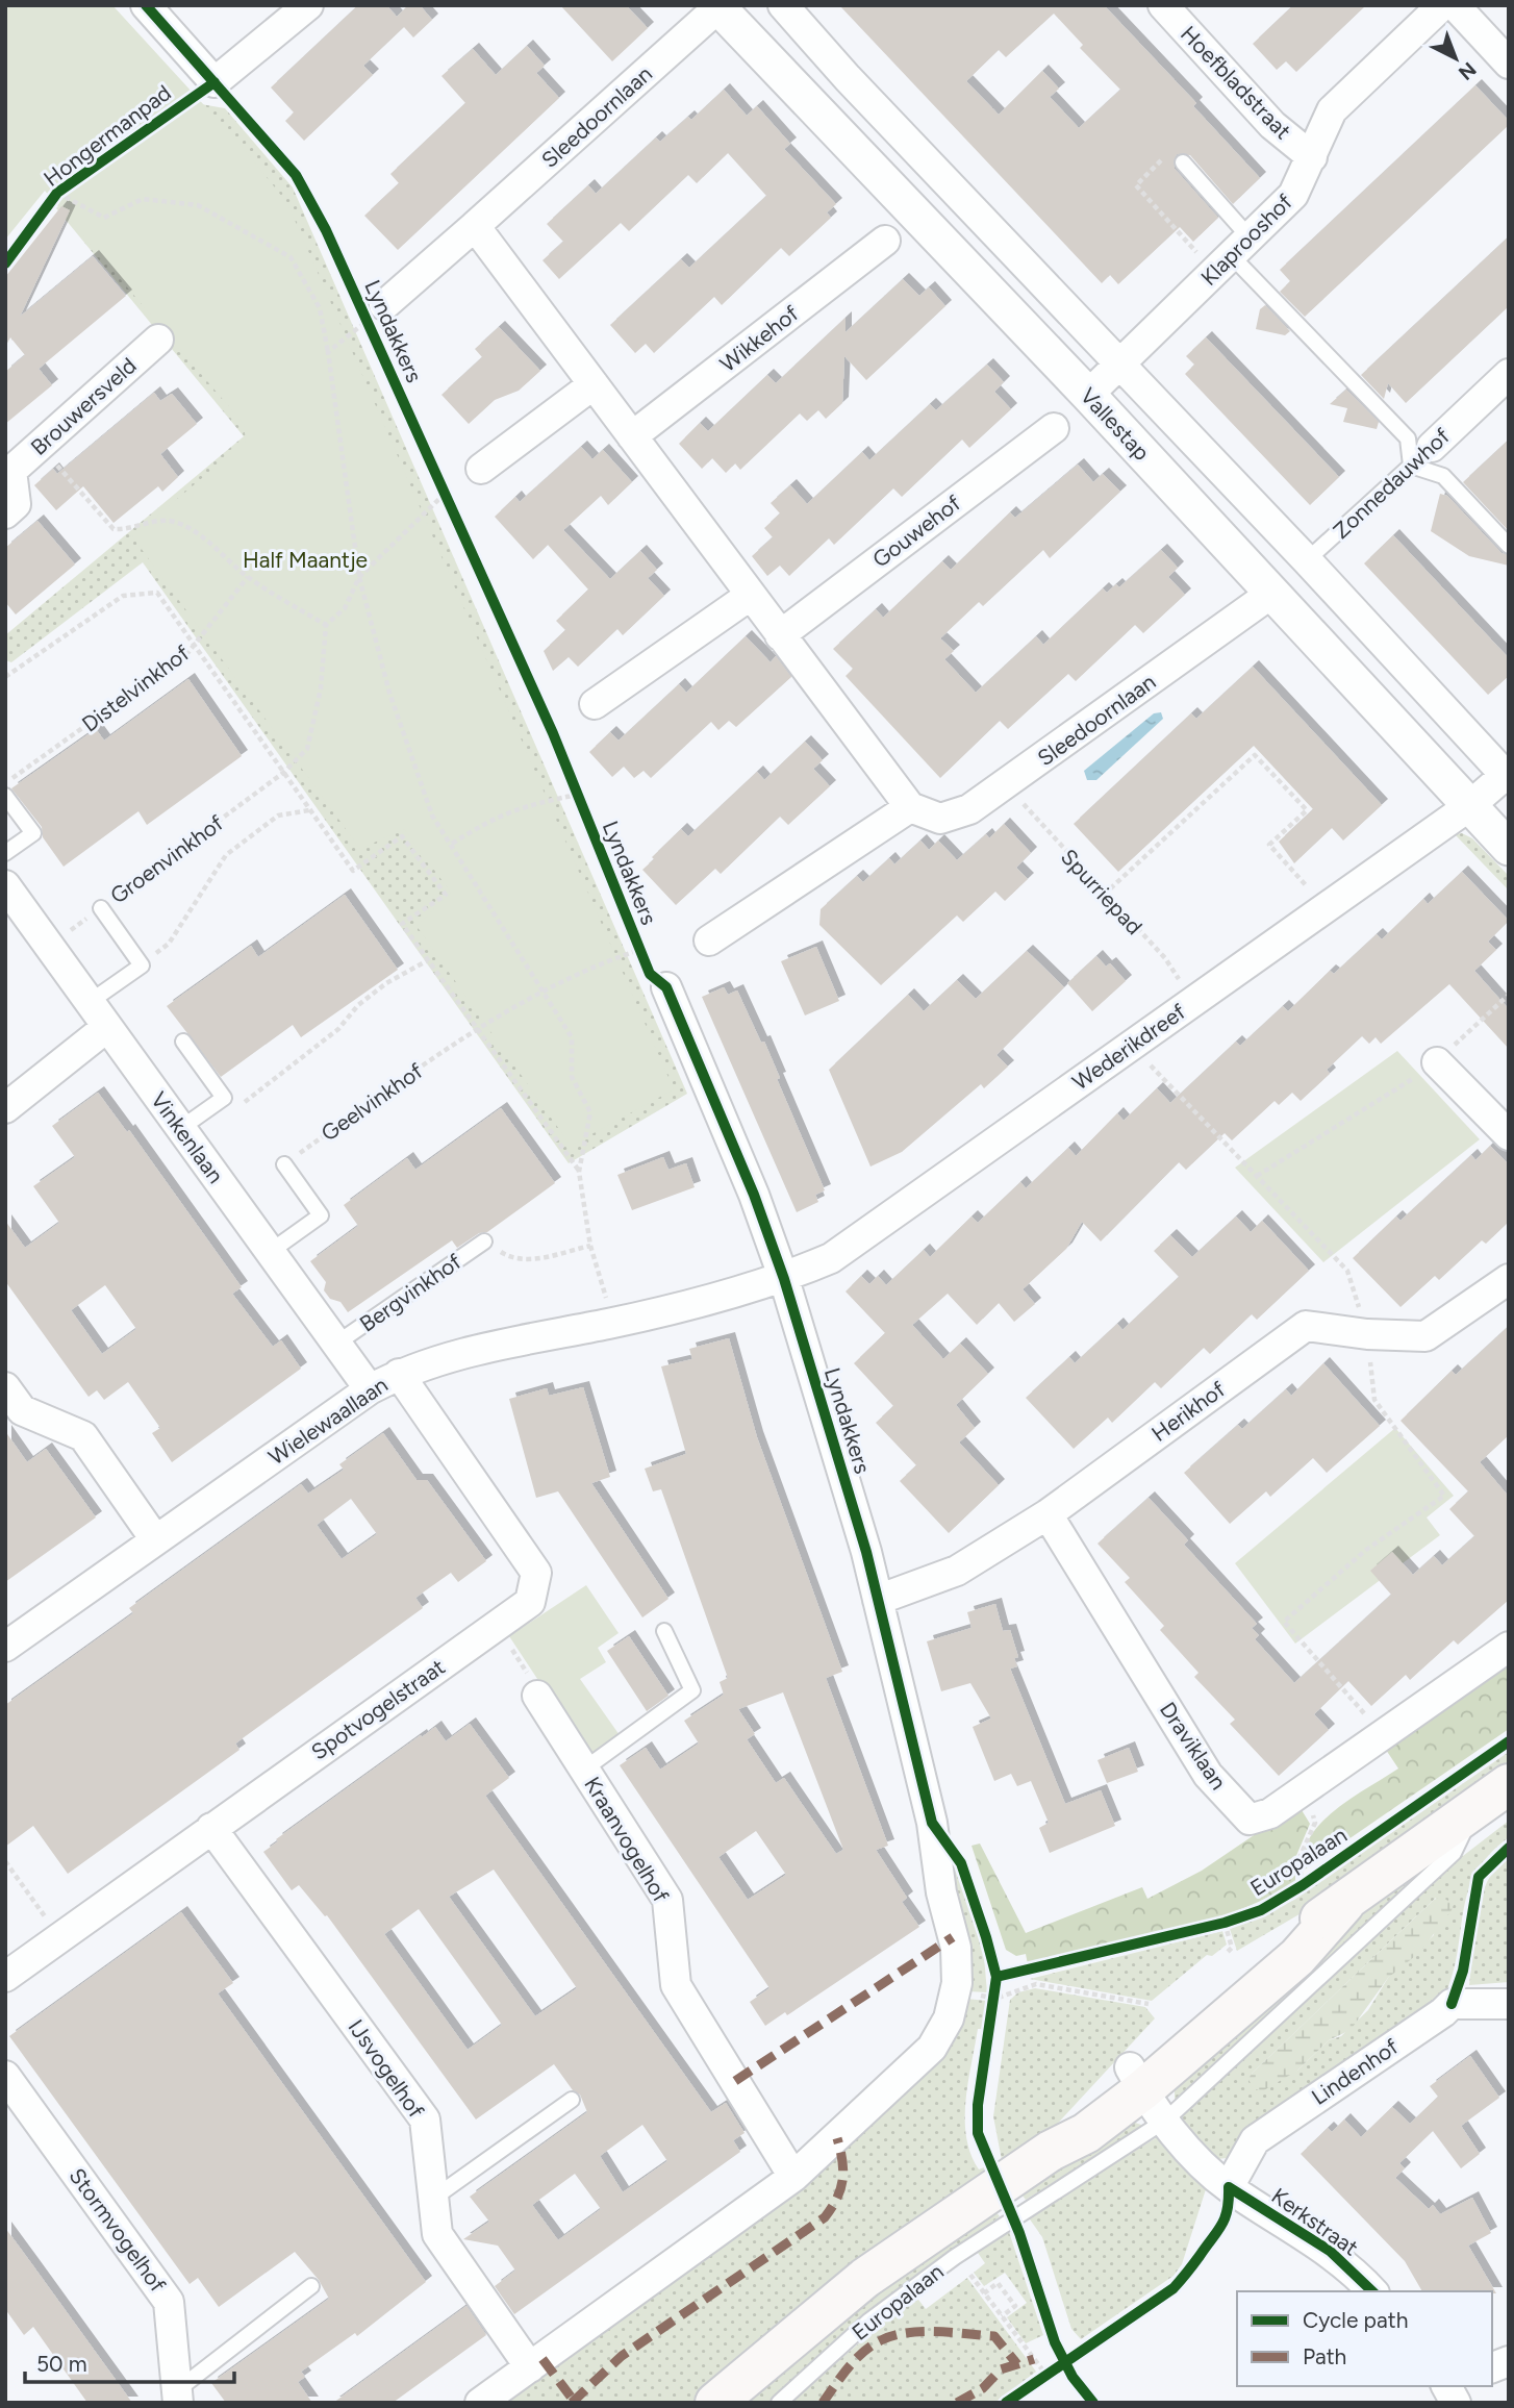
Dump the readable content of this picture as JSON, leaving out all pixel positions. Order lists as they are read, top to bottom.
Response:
{
  "streets": {
    "main road": ["Europalaan"],
    "street": [
      "Hoefbladstraat",
      "Sleedoornlaan",
      "Klaprooshof",
      "Lyndakkers",
      "Wikkehof",
      "Brouwersveld",
      "Vallestap",
      "Zonnedauwhof",
      "Gouwehof",
      "Wederikdreef",
      "Vinkenlaan",
      "Herikhof",
      "Wielewaallaan",
      "Spotvogelstraat",
      "Draviklaan",
      "Kraanvogelhof",
      "IJsvogelhof",
      "Lindenhof",
      "Kerkstraat",
      "Stormvogelhof"
    ],
    "lane": ["Bergvinkhof"],
    "path": [
      "Distelvinkhof",
      "Groenvinkhof",
      "Spurriepad",
      "Geelvinkhof"
    ],
    "cycle path": ["Hongermanpad"]
  },
  "crossings": [
    ["Hoefbladstraat", "Klaprooshof"],
    ["Sleedoornlaan", "Lyndakkers"],
    ["Sleedoornlaan", "Vallestap"],
    ["Sleedoornlaan", "Spurriepad"],
    ["Klaprooshof", "Vallestap"],
    ["Lyndakkers", "Wederikdreef"],
    ["Lyndakkers", "Geelvinkhof"],
    ["Lyndakkers", "Herikhof"],
    ["Lyndakkers", "Wielewaallaan"],
    ["Vallestap", "Zonnedauwhof"],
    ["Vallestap", "Wederikdreef"],
    ["Groenvinkhof", "Vinkenlaan"],
    ["Spurriepad", "Wederikdreef"],
    ["Wederikdreef", "Wielewaallaan"],
    ["Vinkenlaan", "Bergvinkhof"],
    ["Vinkenlaan", "Wielewaallaan"],
    ["Herikhof", "Draviklaan"],
    ["Wielewaallaan", "Spotvogelstraat"],
    ["Spotvogelstraat", "IJsvogelhof"],
    ["Europalaan", "Kerkstraat"],
    ["Lindenhof", "Kerkstraat"]
  ],
  "parks": ["Half Maantje"],
  "legend": ["Cycle path", "Path"],
  "scale_bar": "50 m",
  "north": "bottom right"
}
